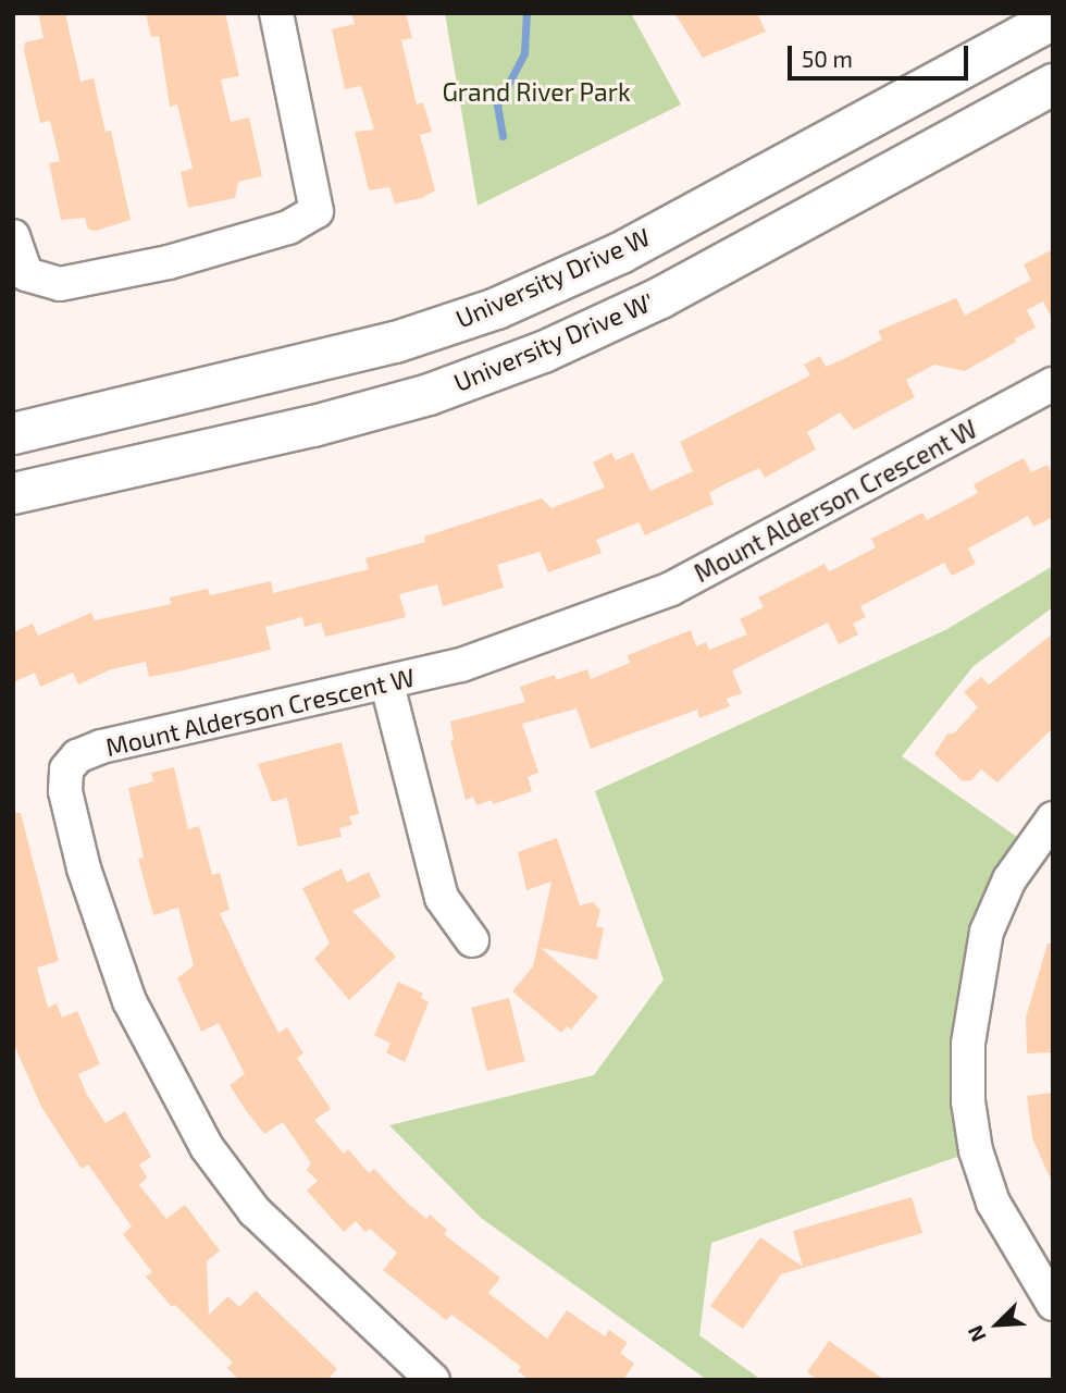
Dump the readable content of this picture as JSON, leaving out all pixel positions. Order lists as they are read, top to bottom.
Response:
{
  "streets": {
    "main road": ["University Drive W", "University Drive W'"],
    "street": ["Mount Alderson Crescent W"]
  },
  "parks": ["Grand River Park"],
  "scale_bar": "50 m",
  "north": "bottom left"
}
